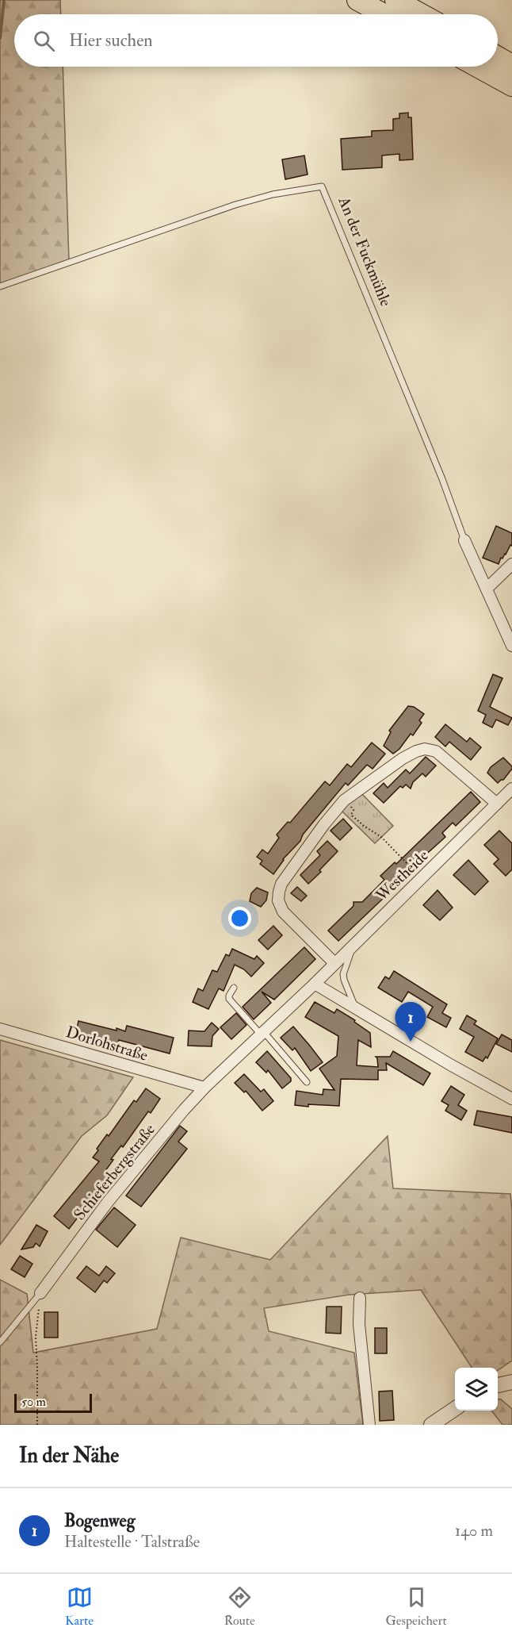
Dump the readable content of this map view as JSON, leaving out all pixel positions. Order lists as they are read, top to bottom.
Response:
{
  "streets": {
    "street": [
      "An der Fuckmühle",
      "Westheide",
      "Dorlohstraße",
      "Schieferbergstraße"
    ]
  },
  "crossings": [
    ["Westheide", "Schieferbergstraße"],
    ["Dorlohstraße", "Schieferbergstraße"]
  ],
  "scale_bar": "50 m",
  "page": {
    "search": "Hier suchen",
    "pins": "1",
    "scale": "50 m",
    "heading": "In der Nähe",
    "list": [
      {
        "mark": "1",
        "name": "Bogenweg",
        "note": "Haltestelle · Talstraße",
        "value": "140 m"
      }
    ],
    "nav": ["Karte", "Route", "Gespeichert"]
  }
}
